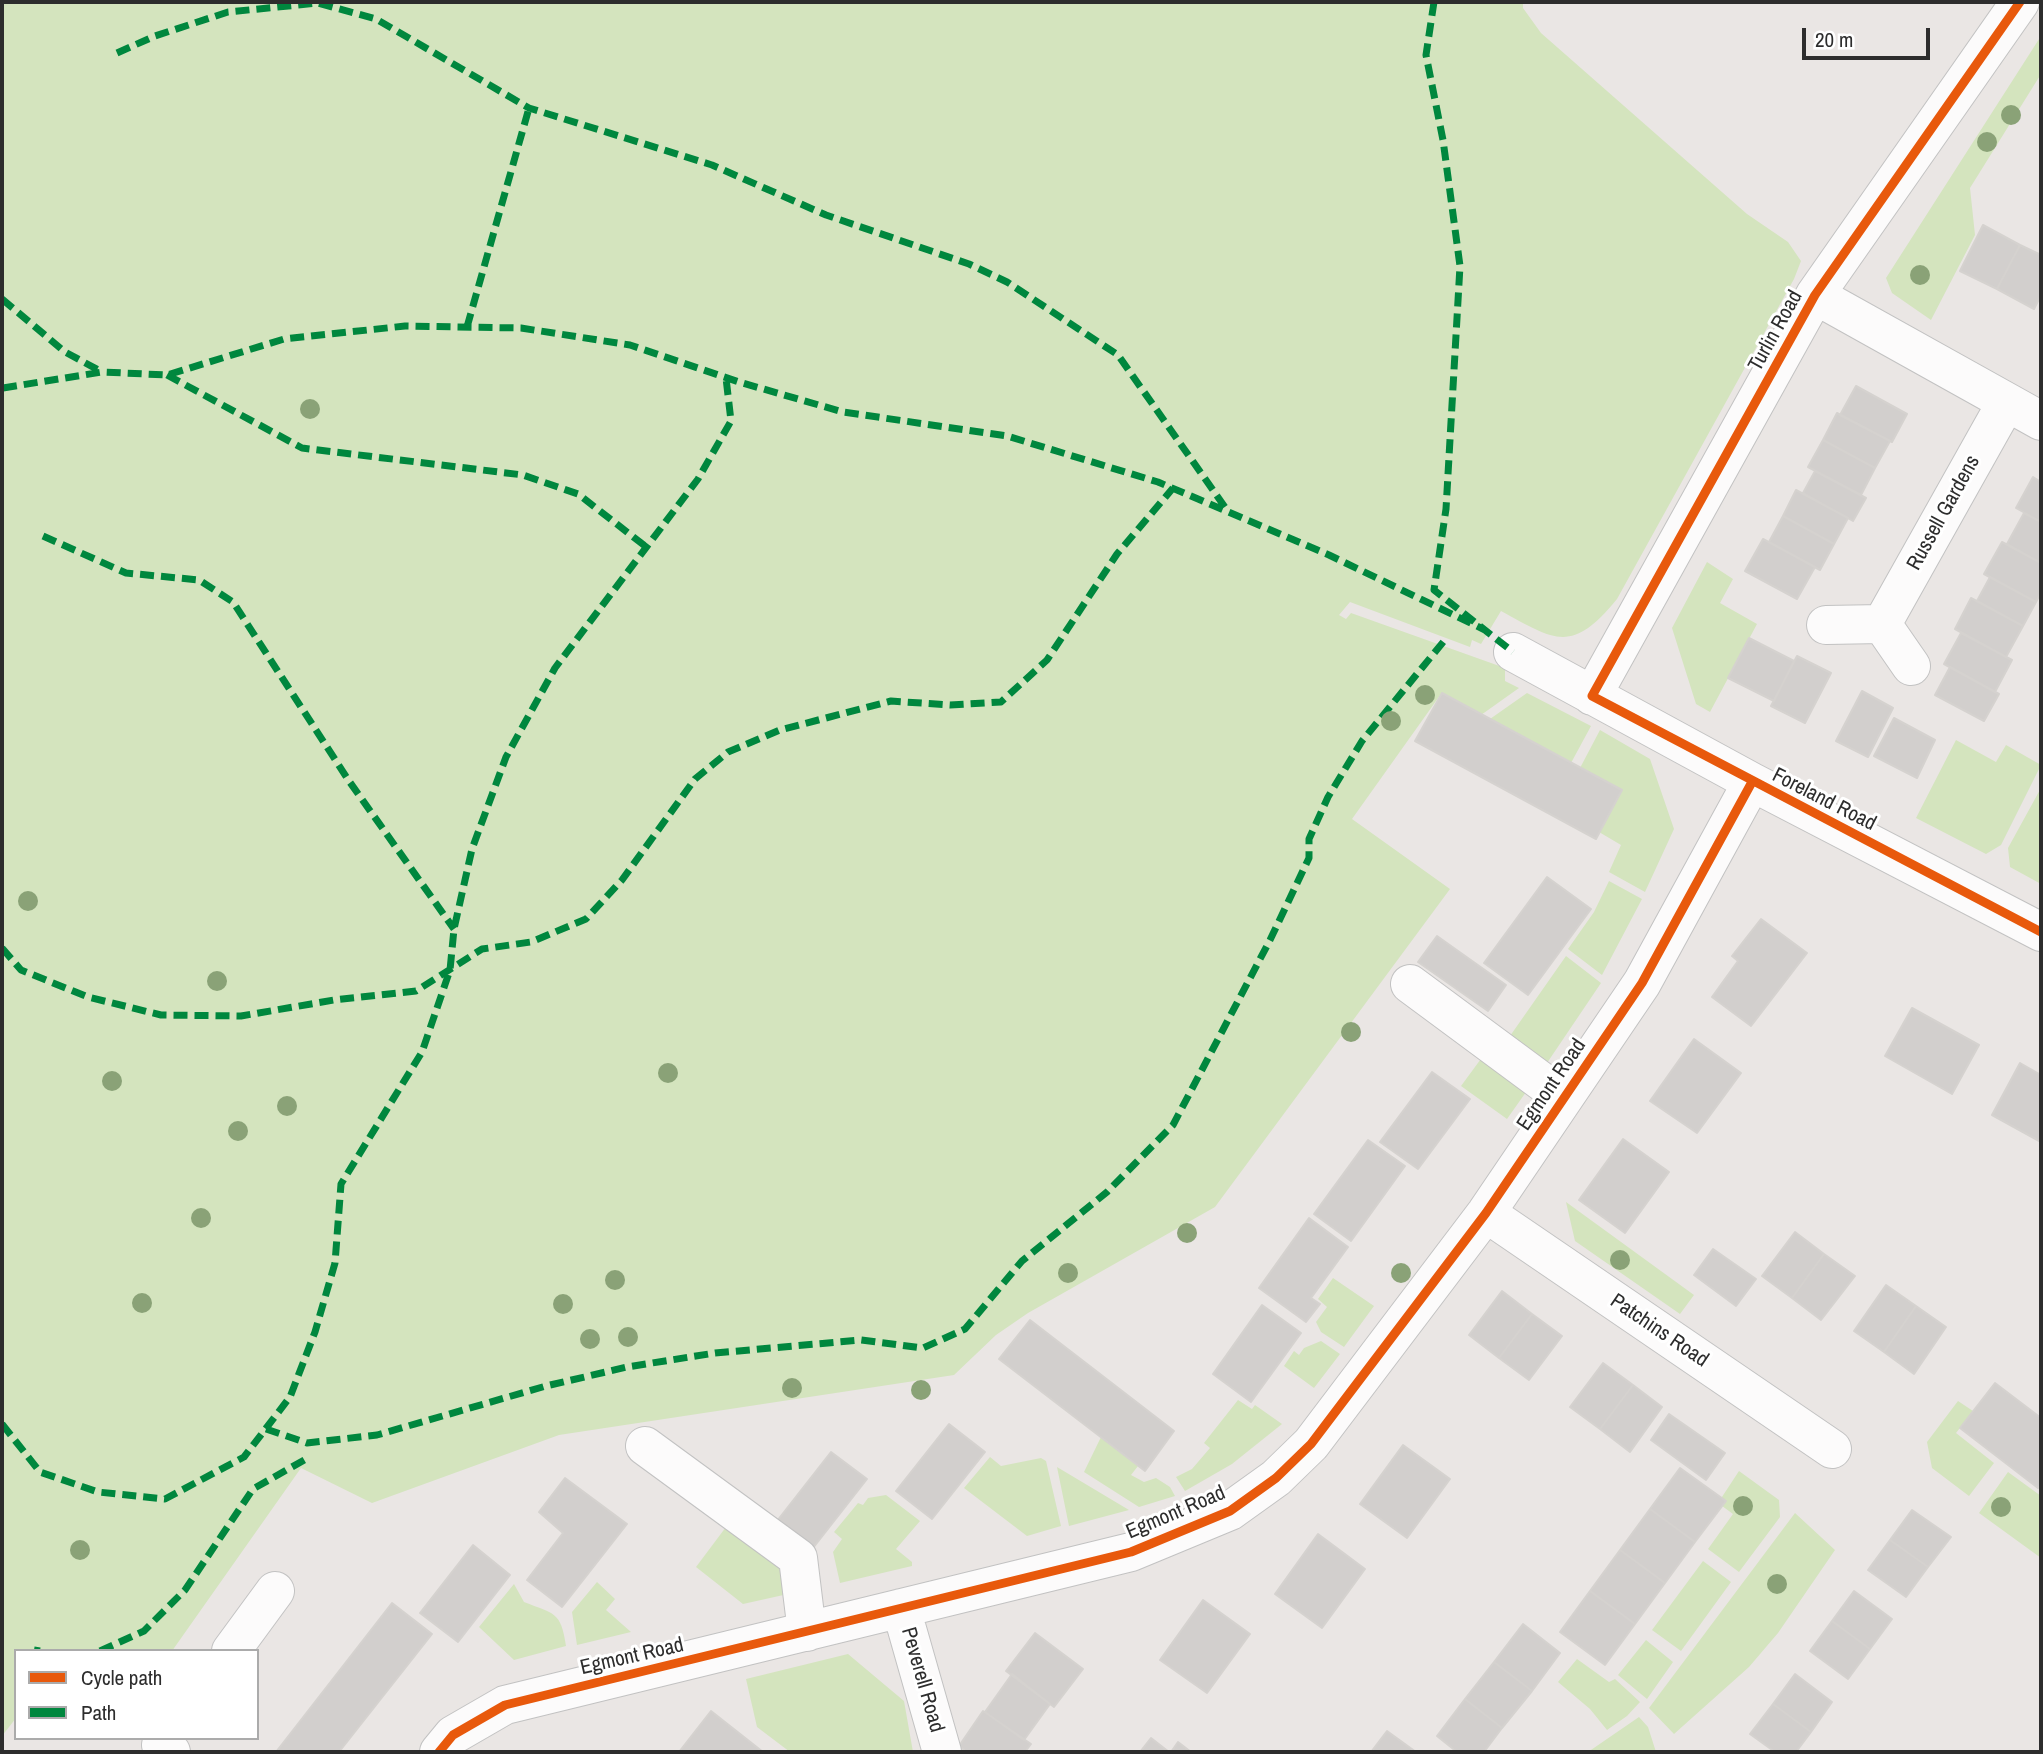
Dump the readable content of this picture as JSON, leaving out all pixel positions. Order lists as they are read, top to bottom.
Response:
{
  "streets": {
    "street": [
      "Turlin Road",
      "Russell Gardens",
      "Foreland Road",
      "Egmont Road",
      "Patchins Road",
      "Peverell Road"
    ]
  },
  "crossings": [
    ["Turlin Road", "Foreland Road"],
    ["Foreland Road", "Egmont Road"],
    ["Egmont Road", "Patchins Road"],
    ["Egmont Road", "Peverell Road"]
  ],
  "legend": ["Cycle path", "Path"],
  "scale_bar": "20 m"
}
